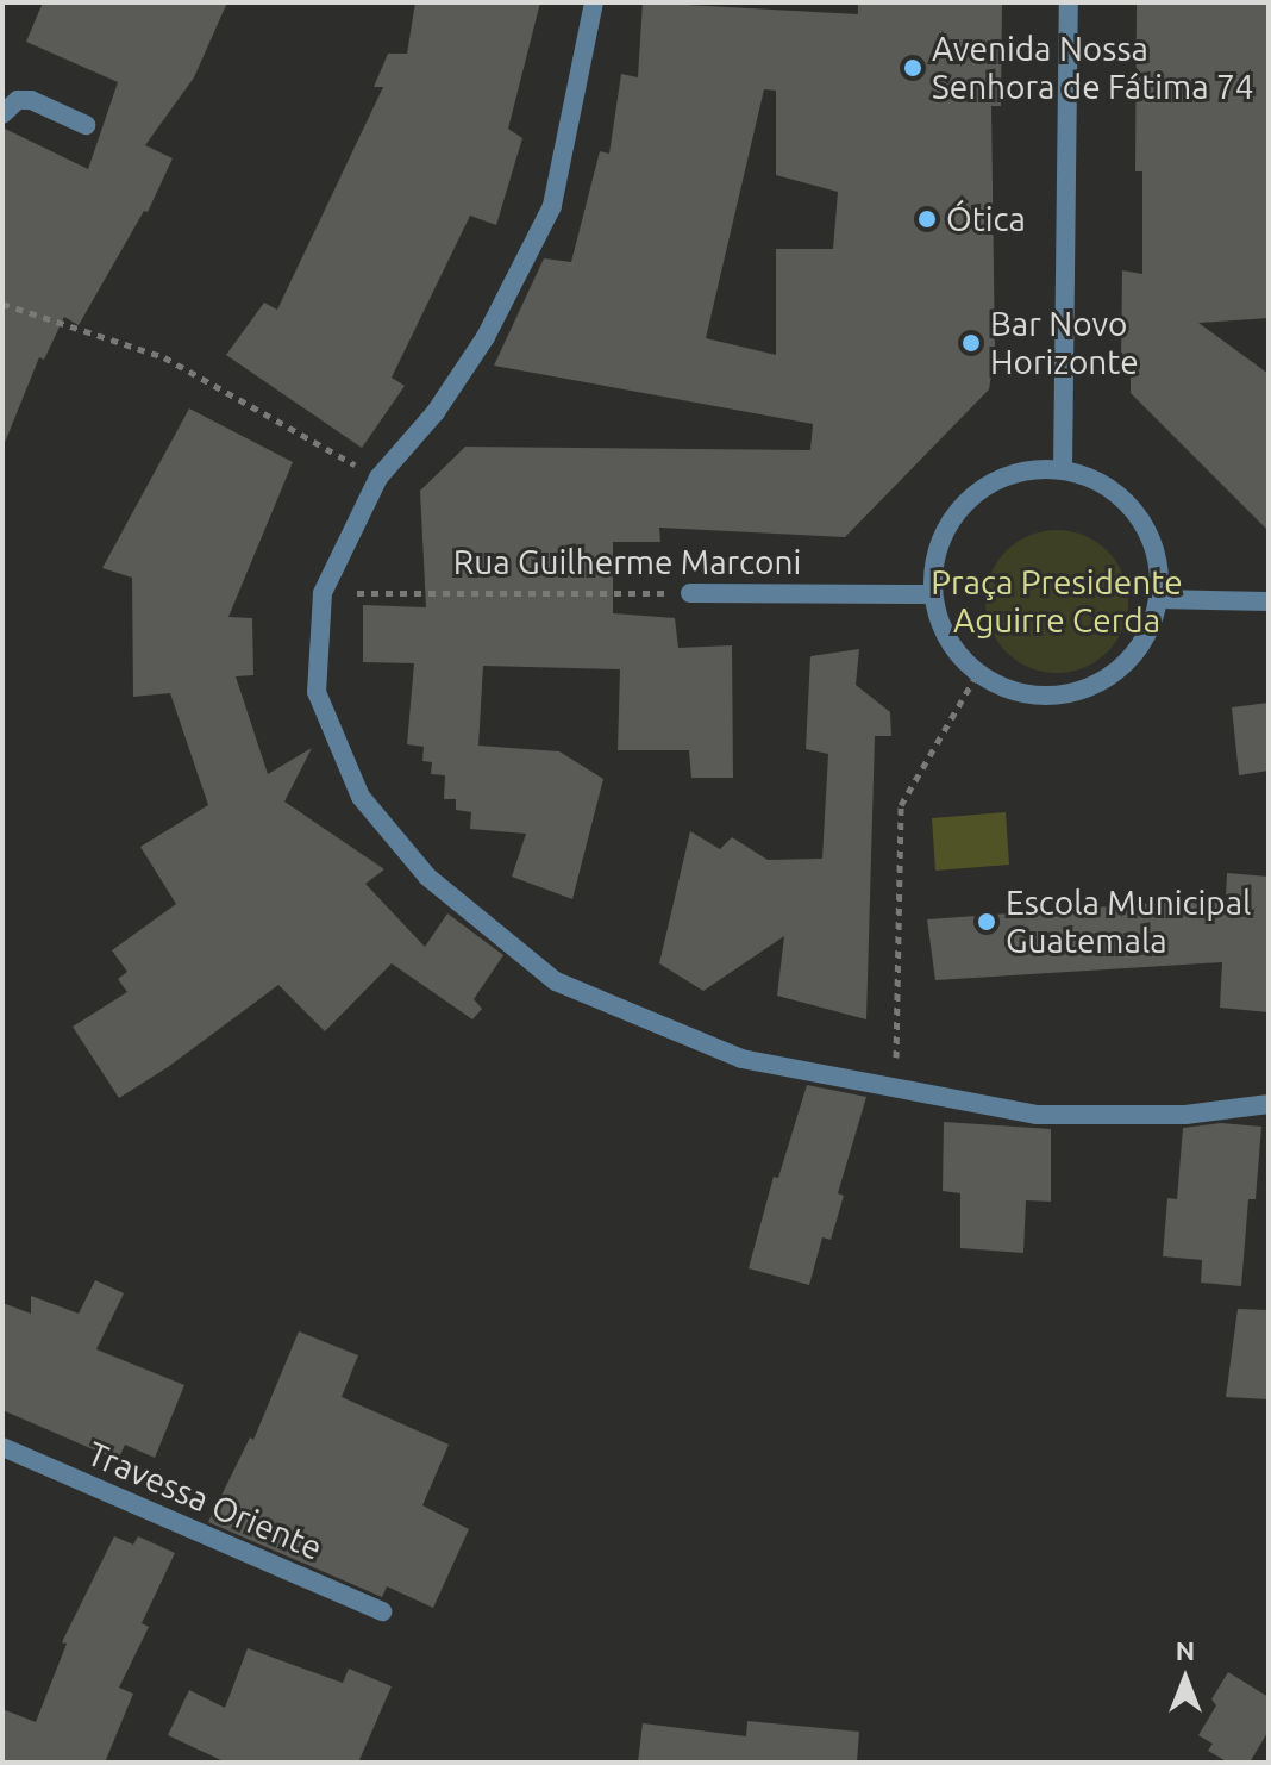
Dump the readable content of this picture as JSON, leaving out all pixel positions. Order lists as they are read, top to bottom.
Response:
{
  "streets": {
    "street": ["Rua Guilherme Marconi", "Travessa Oriente"]
  },
  "parks": ["Praça Presidente Aguirre Cerda"],
  "places": [
    "Avenida Nossa Senhora de Fátima 74",
    "Ótica",
    "Bar Novo Horizonte",
    "Escola Municipal Guatemala"
  ],
  "north": "top"
}
